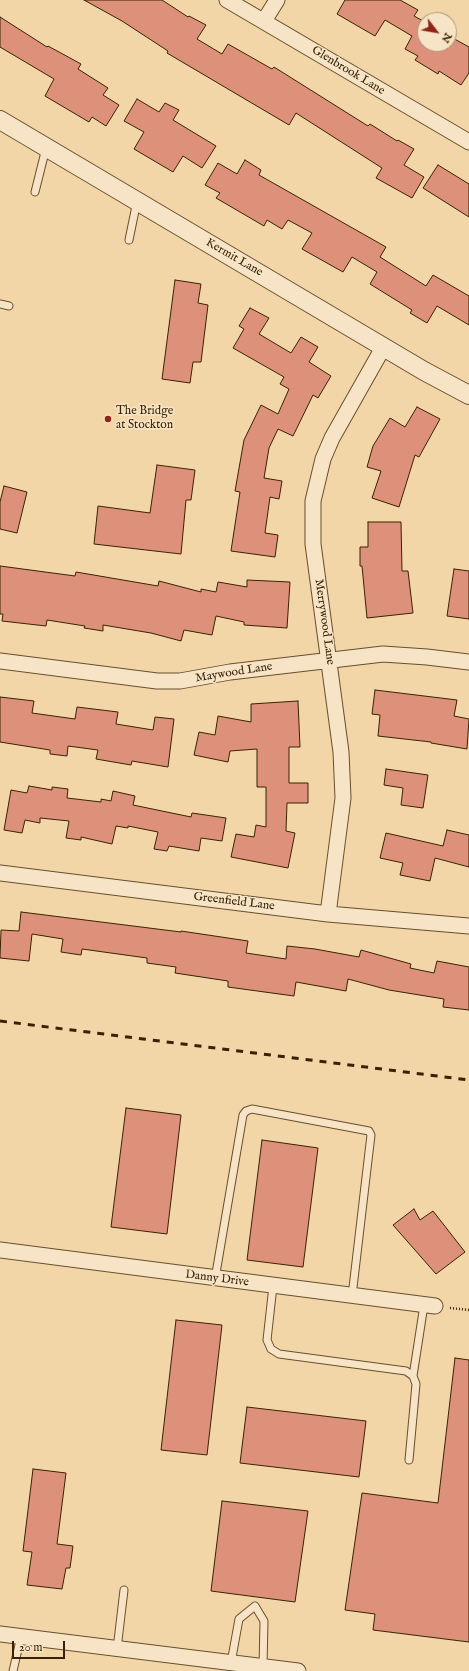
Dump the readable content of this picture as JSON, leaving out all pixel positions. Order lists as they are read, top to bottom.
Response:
{
  "streets": {
    "street": [
      "Glenbrook Lane",
      "Kermit Lane",
      "Merrywood Lane",
      "Maywood Lane",
      "Greenfield Lane",
      "Danny Drive"
    ]
  },
  "crossings": [
    ["Kermit Lane", "Merrywood Lane"],
    ["Merrywood Lane", "Maywood Lane"],
    ["Merrywood Lane", "Greenfield Lane"]
  ],
  "places": ["The Bridge at Stockton"],
  "scale_bar": "20 m",
  "north": "bottom right"
}
